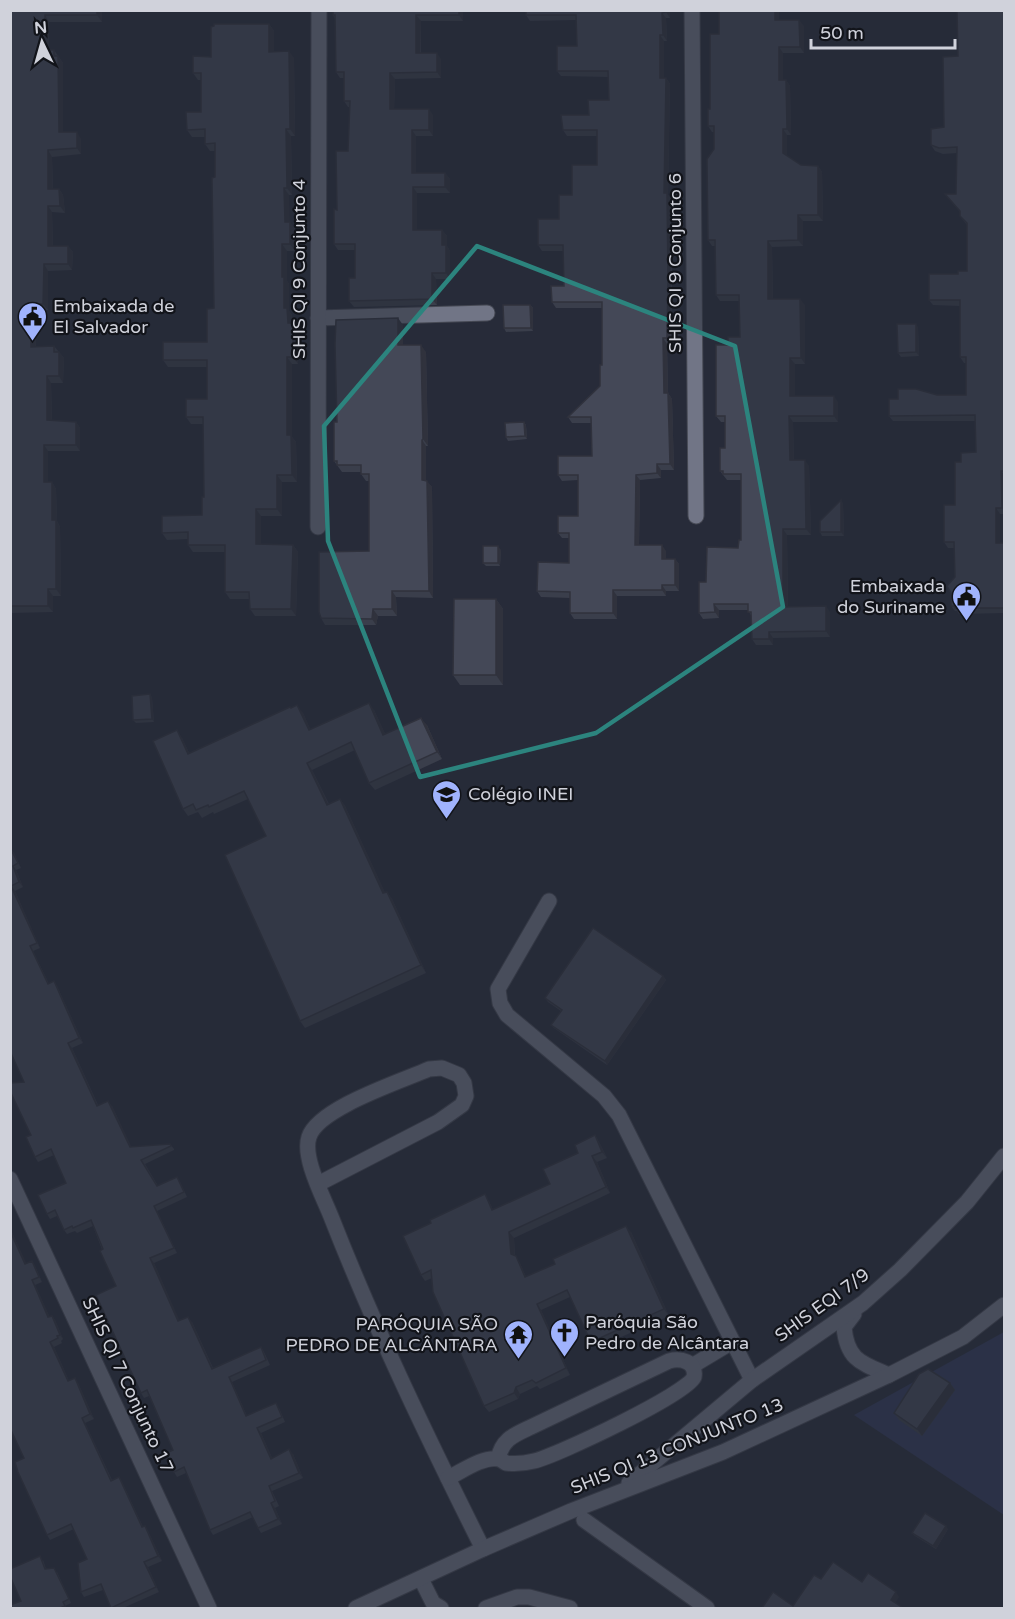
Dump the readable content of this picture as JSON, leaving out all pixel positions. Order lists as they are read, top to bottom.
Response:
{
  "streets": {
    "street": [
      "SHIS QI 9 Conjunto 6",
      "SHIS QI 9 Conjunto 4",
      "SHIS EQI 7/9",
      "SHIS QI 7 Conjunto 17",
      "SHIS QI 13 CONJUNTO 13"
    ]
  },
  "crossings": [
    ["SHIS EQI 7/9", "SHIS QI 13 CONJUNTO 13"]
  ],
  "places": {
    "public building": ["Embaixada de El Salvador", "Embaixada do Suriname"],
    "school or university": ["Colégio INEI"],
    "church": ["Paróquia São Pedro de Alcântara"],
    "temple": ["PARÓQUIA SÃO PEDRO DE ALCÂNTARA"]
  },
  "scale_bar": "50 m",
  "north": "top"
}
